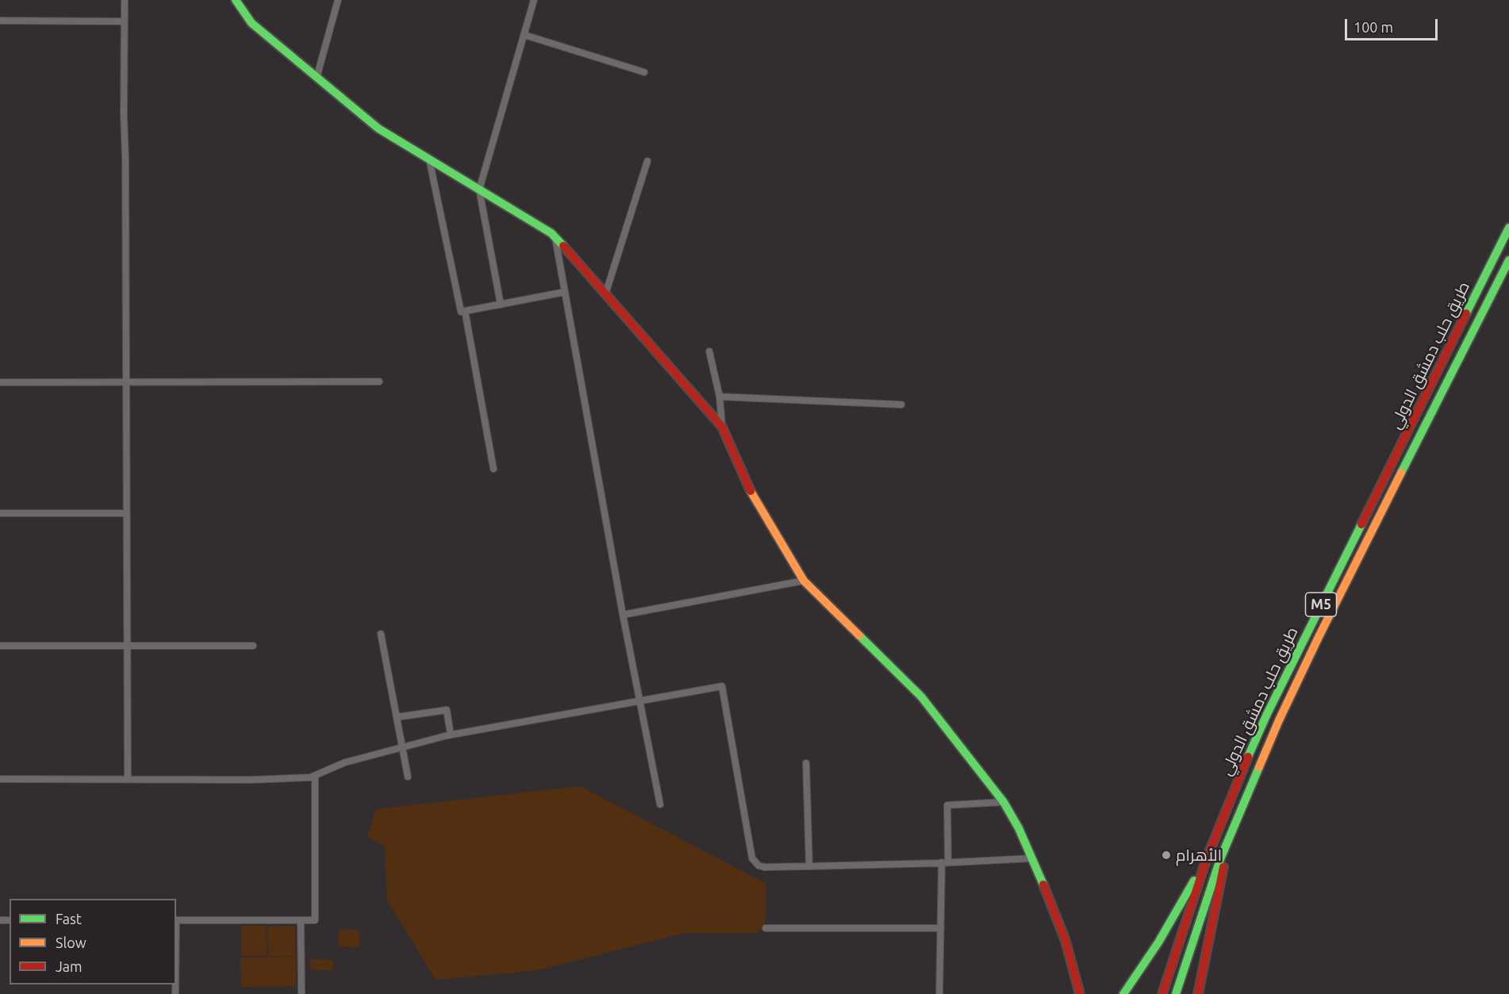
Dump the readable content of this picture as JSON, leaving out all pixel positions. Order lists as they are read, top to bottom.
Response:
{
  "streets": {
    "main road": ["طريق حلب دمشق الدولي", "M5"]
  },
  "places": ["الأهرام"],
  "legend": ["Fast", "Slow", "Jam"],
  "scale_bar": "100 m"
}
